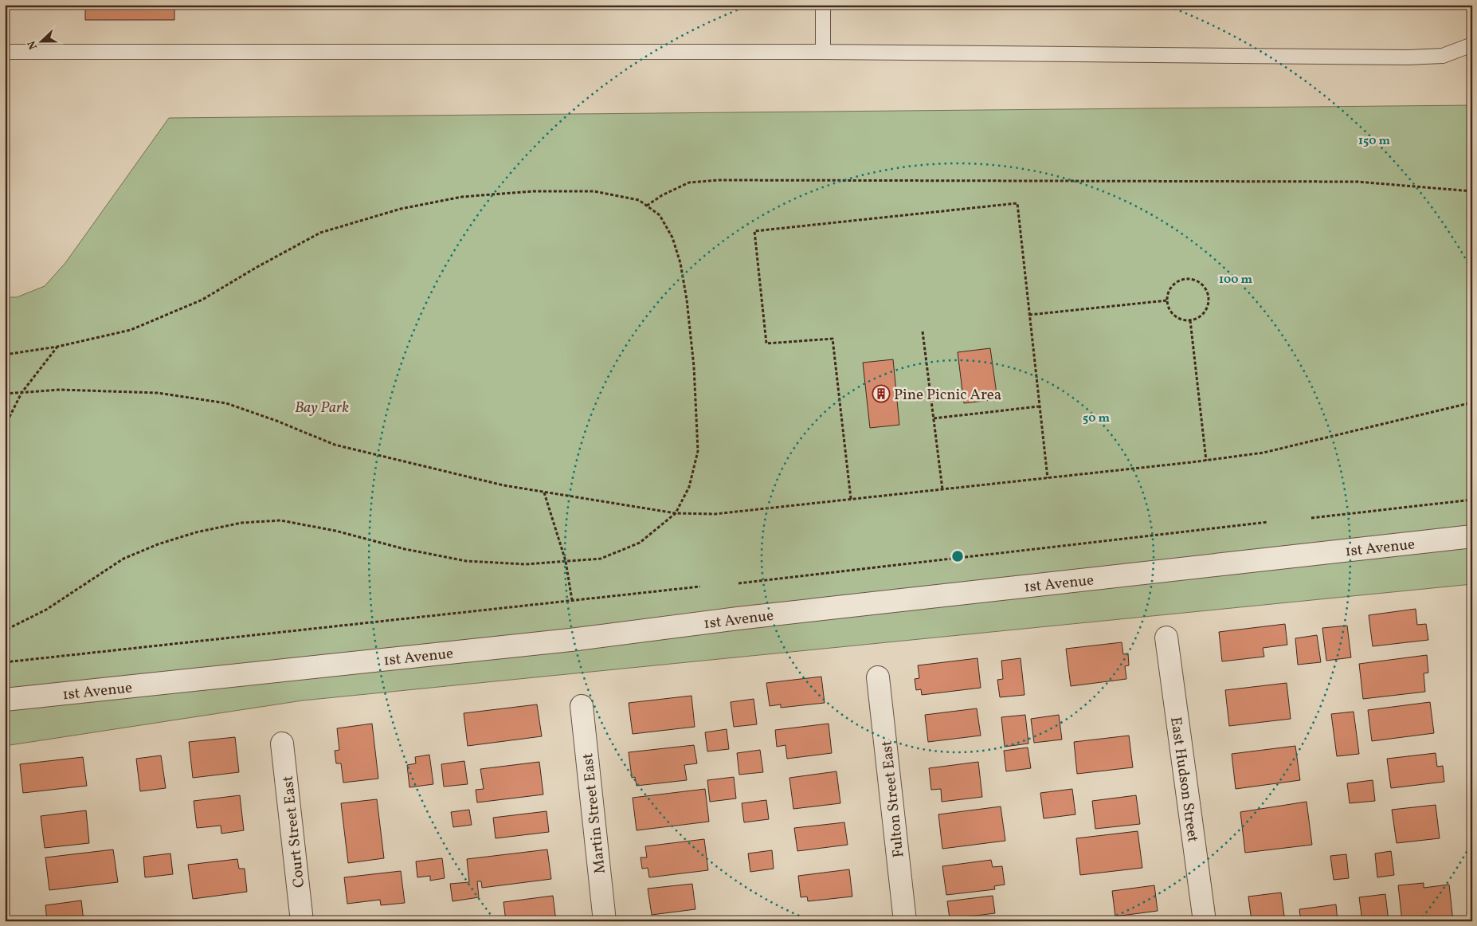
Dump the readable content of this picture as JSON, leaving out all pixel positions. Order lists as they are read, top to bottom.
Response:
{
  "streets": {
    "street": [
      "1st Avenue",
      "East Hudson Street",
      "Fulton Street East",
      "Martin Street East",
      "Court Street East"
    ]
  },
  "parks": ["Bay Park"],
  "places": {
    "building": ["Pine Picnic Area"]
  },
  "north": "left",
  "rings": ["150 m", "100 m", "50 m"]
}
